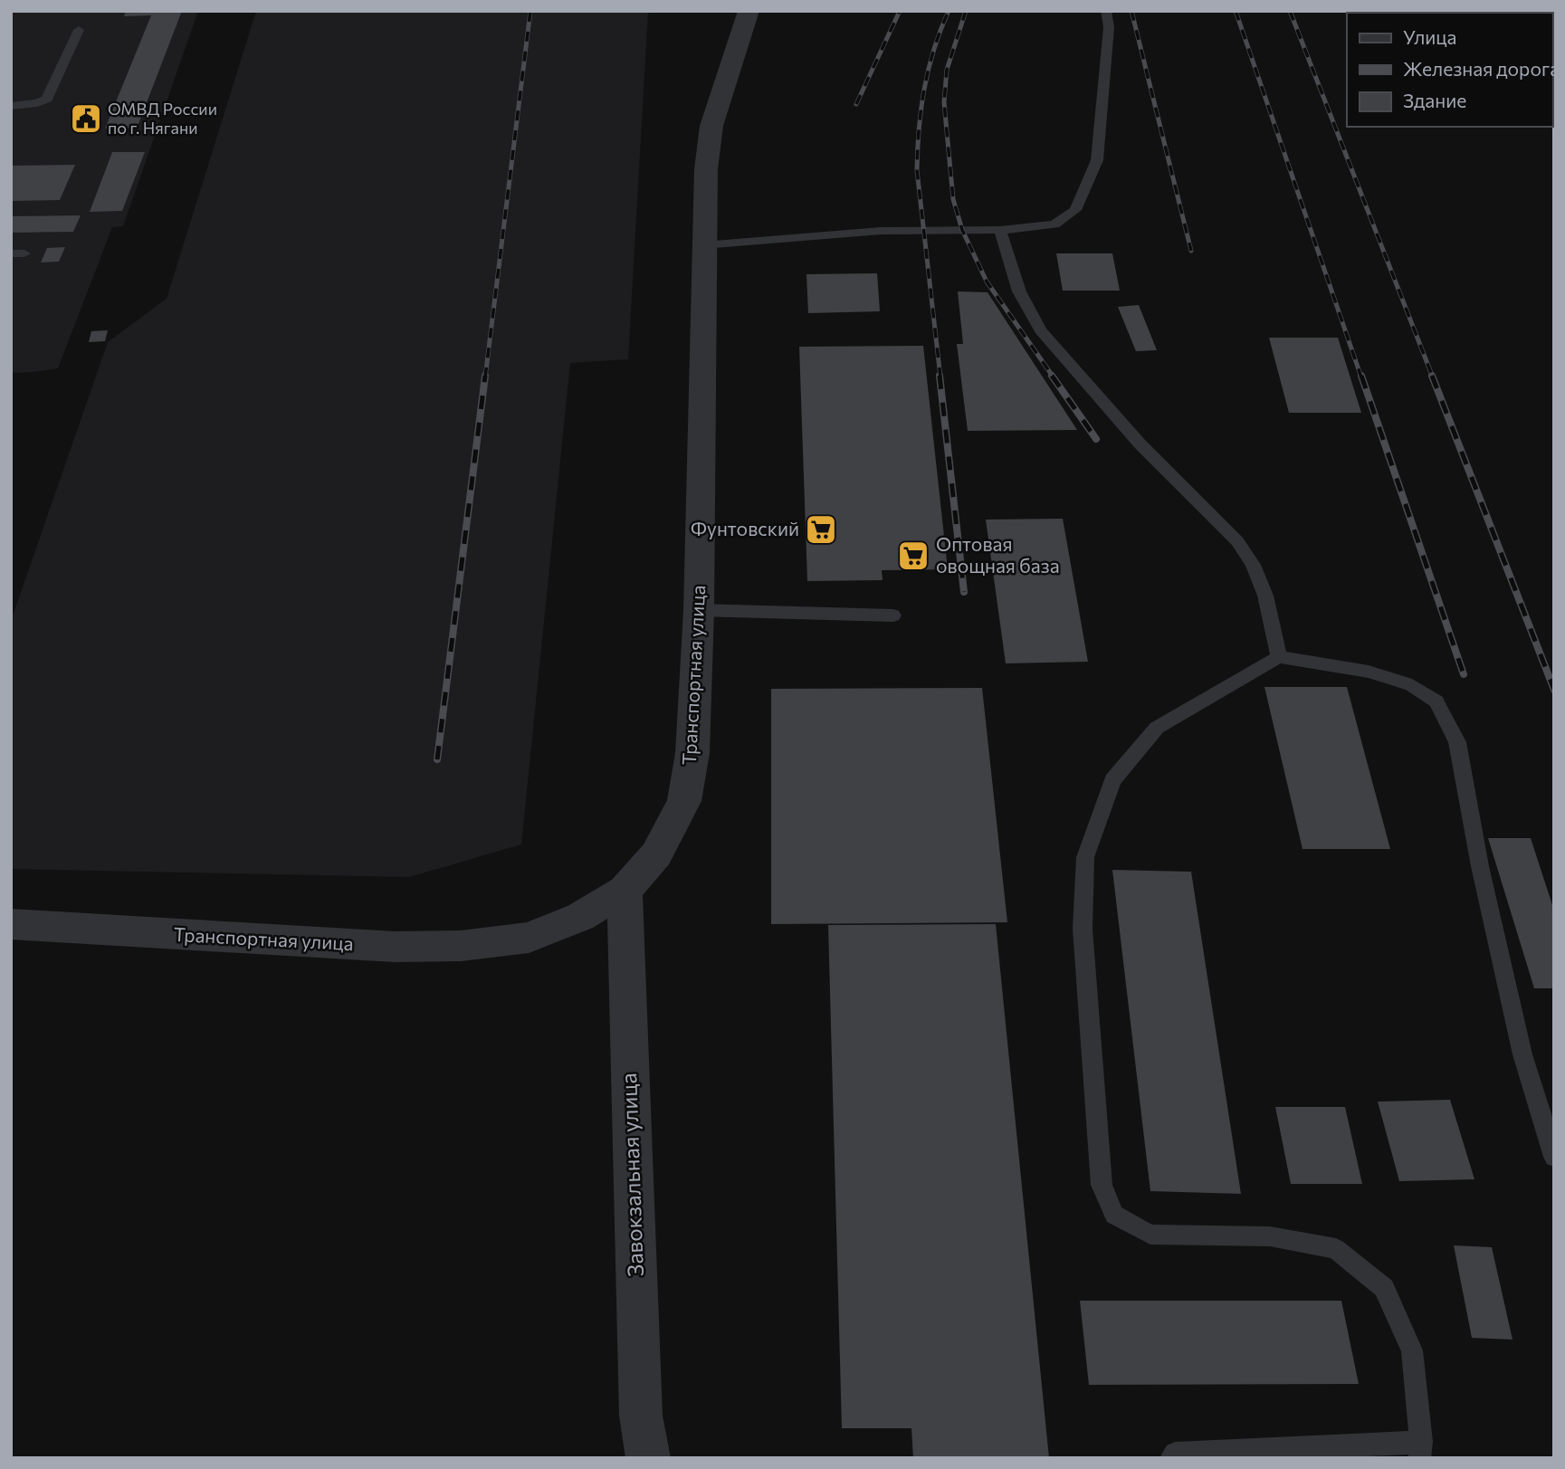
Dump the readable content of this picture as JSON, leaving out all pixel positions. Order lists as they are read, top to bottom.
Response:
{
  "streets": {
    "street": ["Транспортная улица", "Завокзальная улица"]
  },
  "crossings": [
    ["Транспортная улица", "Завокзальная улица"]
  ],
  "places": {
    "public building": ["ОМВД России по г. Нягани"],
    "supermarket": ["Фунтовский", "Оптовая овощная база"]
  },
  "legend": ["Улица", "Железная дорога", "Здание"]
}
